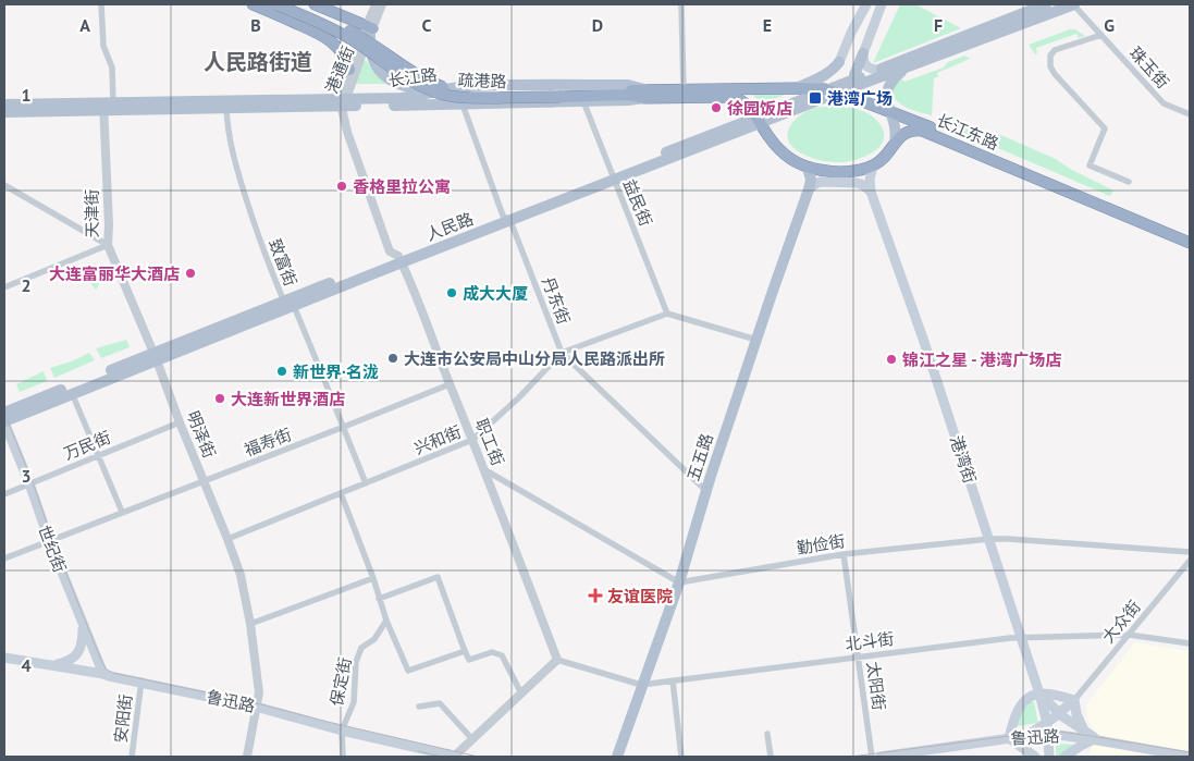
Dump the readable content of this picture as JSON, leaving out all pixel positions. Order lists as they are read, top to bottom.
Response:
{
  "streets": {
    "highway": ["长江路", "疏港路", "长江东路"],
    "main road": [
      "人民路",
      "五五路",
      "港湾街",
      "世纪街",
      "鲁迅路"
    ],
    "street": [
      "珠玉街",
      "港通街",
      "益民街",
      "天津街",
      "致富街",
      "丹东街",
      "明泽街",
      "兴和街",
      "福寿街",
      "职工街",
      "万民街",
      "勤俭街",
      "大众街",
      "北斗街",
      "保定街",
      "太阳街",
      "安阳街"
    ]
  },
  "crossings": [
    ["珠玉街", "人民路"],
    ["港通街", "长江路"],
    ["港通街", "职工街"],
    ["长江路", "疏港路"],
    ["长江路", "长江东路"],
    ["长江路", "天津街"],
    ["长江路", "人民路"],
    ["长江路", "致富街"],
    ["长江路", "职工街"],
    ["长江东路", "人民路"],
    ["长江东路", "港湾街"],
    ["益民街", "人民路"],
    ["益民街", "兴和街"],
    ["天津街", "明泽街"],
    ["人民路", "致富街"],
    ["人民路", "丹东街"],
    ["人民路", "明泽街"],
    ["人民路", "职工街"],
    ["人民路", "世纪街"],
    ["致富街", "兴和街"],
    ["致富街", "福寿街"],
    ["丹东街", "兴和街"],
    ["丹东街", "五五路"],
    ["明泽街", "兴和街"],
    ["明泽街", "福寿街"],
    ["明泽街", "万民街"],
    ["明泽街", "鲁迅路"],
    ["兴和街", "职工街"],
    ["福寿街", "职工街"],
    ["福寿街", "世纪街"],
    ["职工街", "北斗街"],
    ["万民街", "世纪街"],
    ["五五路", "勤俭街"],
    ["五五路", "北斗街"],
    ["港湾街", "勤俭街"],
    ["港湾街", "北斗街"],
    ["港湾街", "鲁迅路"],
    ["勤俭街", "太阳街"],
    ["世纪街", "鲁迅路"],
    ["大众街", "北斗街"],
    ["北斗街", "太阳街"],
    ["保定街", "鲁迅路"],
    ["鲁迅路", "安阳街"]
  ],
  "districts": ["人民路街道"],
  "places": {
    "transit": ["港湾广场"],
    "other": [
      "徐园饭店",
      "香格里拉公寓",
      "大连富丽华大酒店",
      "成大大厦",
      "大连市公安局中山分局人民路派出所",
      "锦江之星 - 港湾广场店",
      "新世界·名泷",
      "大连新世界酒店"
    ],
    "health": ["友谊医院"]
  },
  "grid": {
    "columns": [
      "A",
      "B",
      "C",
      "D",
      "E",
      "F",
      "G"
    ],
    "rows": [
      "1",
      "2",
      "3",
      "4"
    ]
  }
}
